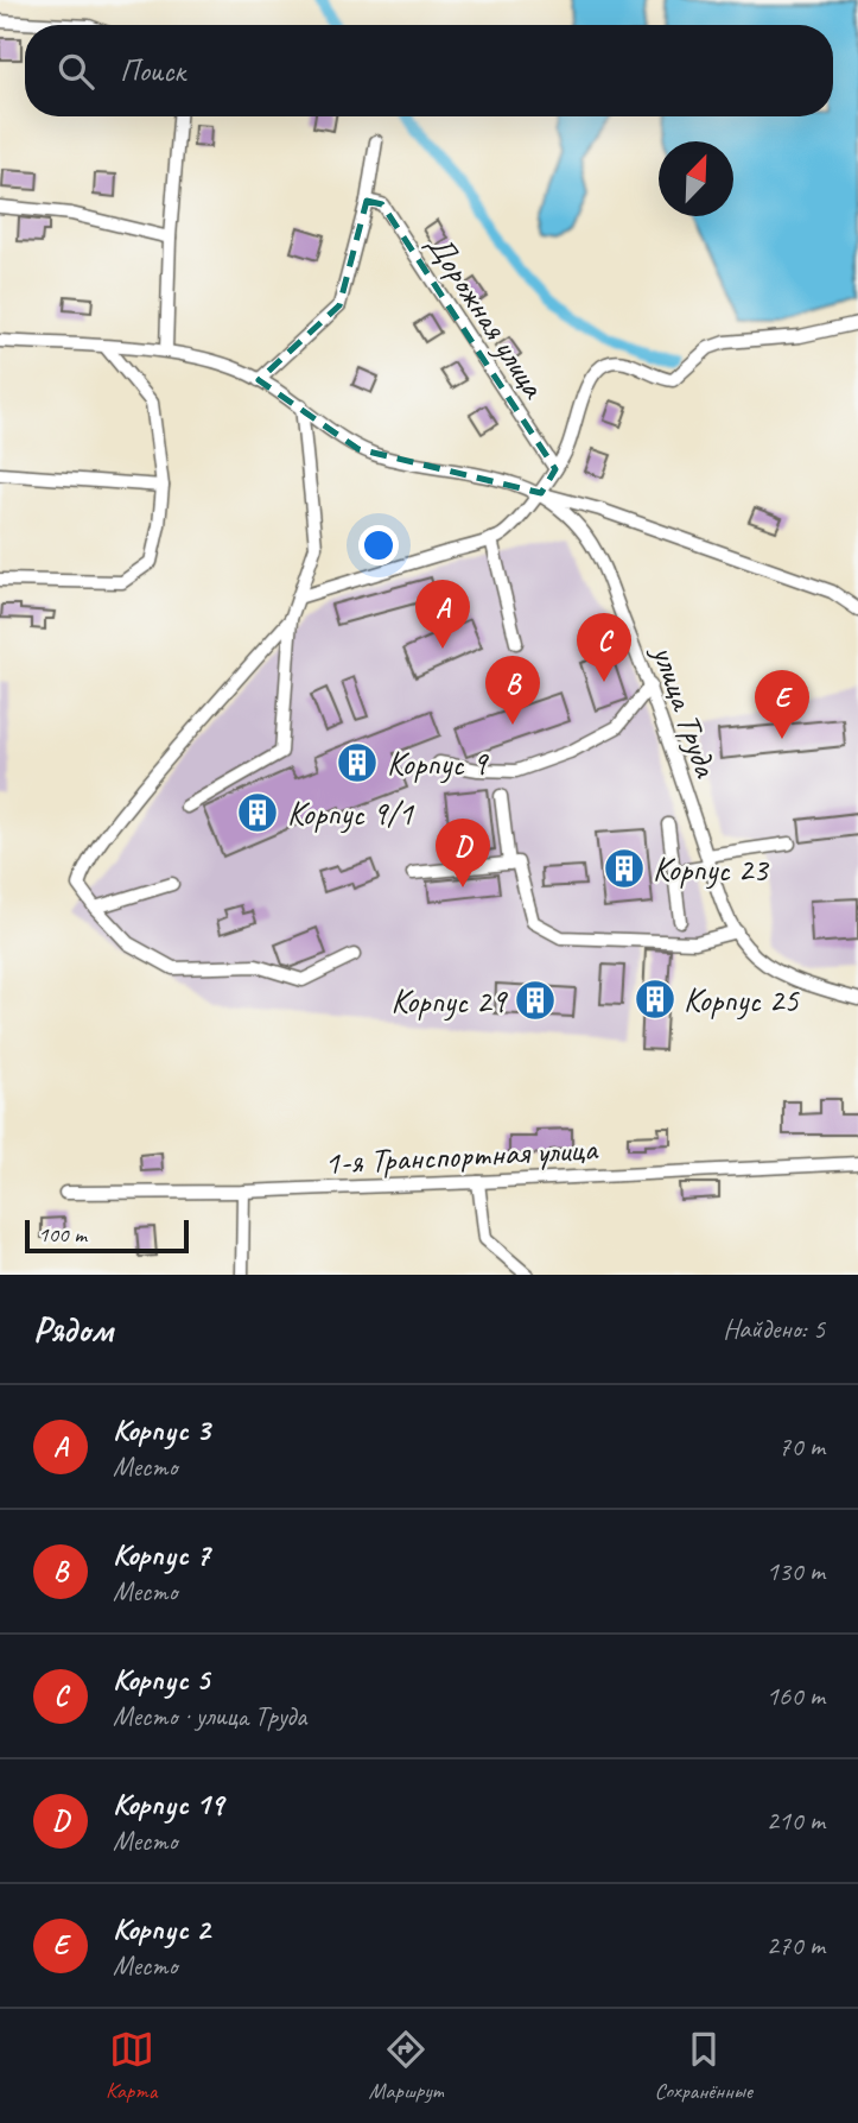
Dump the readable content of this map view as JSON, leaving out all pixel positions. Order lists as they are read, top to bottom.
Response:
{
  "streets": {
    "street": ["Дорожная улица", "улица Труда", "1-я Транспортная улица"]
  },
  "places": {
    "building": [
      "Корпус 9",
      "Корпус 9/1",
      "Корпус 23",
      "Корпус 25",
      "Корпус 29"
    ]
  },
  "scale_bar": "100 m",
  "north": "top right",
  "page": {
    "search": "Поиск",
    "pins": [
      "A",
      "C",
      "B",
      "E",
      "D"
    ],
    "scale": "100 m",
    "heading": ["Рядом", "Найдено: 5"],
    "list": [
      {
        "mark": "A",
        "name": "Корпус 3",
        "note": "Место",
        "value": "70 m"
      },
      {
        "mark": "B",
        "name": "Корпус 7",
        "note": "Место",
        "value": "130 m"
      },
      {
        "mark": "C",
        "name": "Корпус 5",
        "note": "Место · улица Труда",
        "value": "160 m"
      },
      {
        "mark": "D",
        "name": "Корпус 19",
        "note": "Место",
        "value": "210 m"
      },
      {
        "mark": "E",
        "name": "Корпус 2",
        "note": "Место",
        "value": "270 m"
      }
    ],
    "nav": ["Карта", "Маршрут", "Сохранённые"]
  }
}
